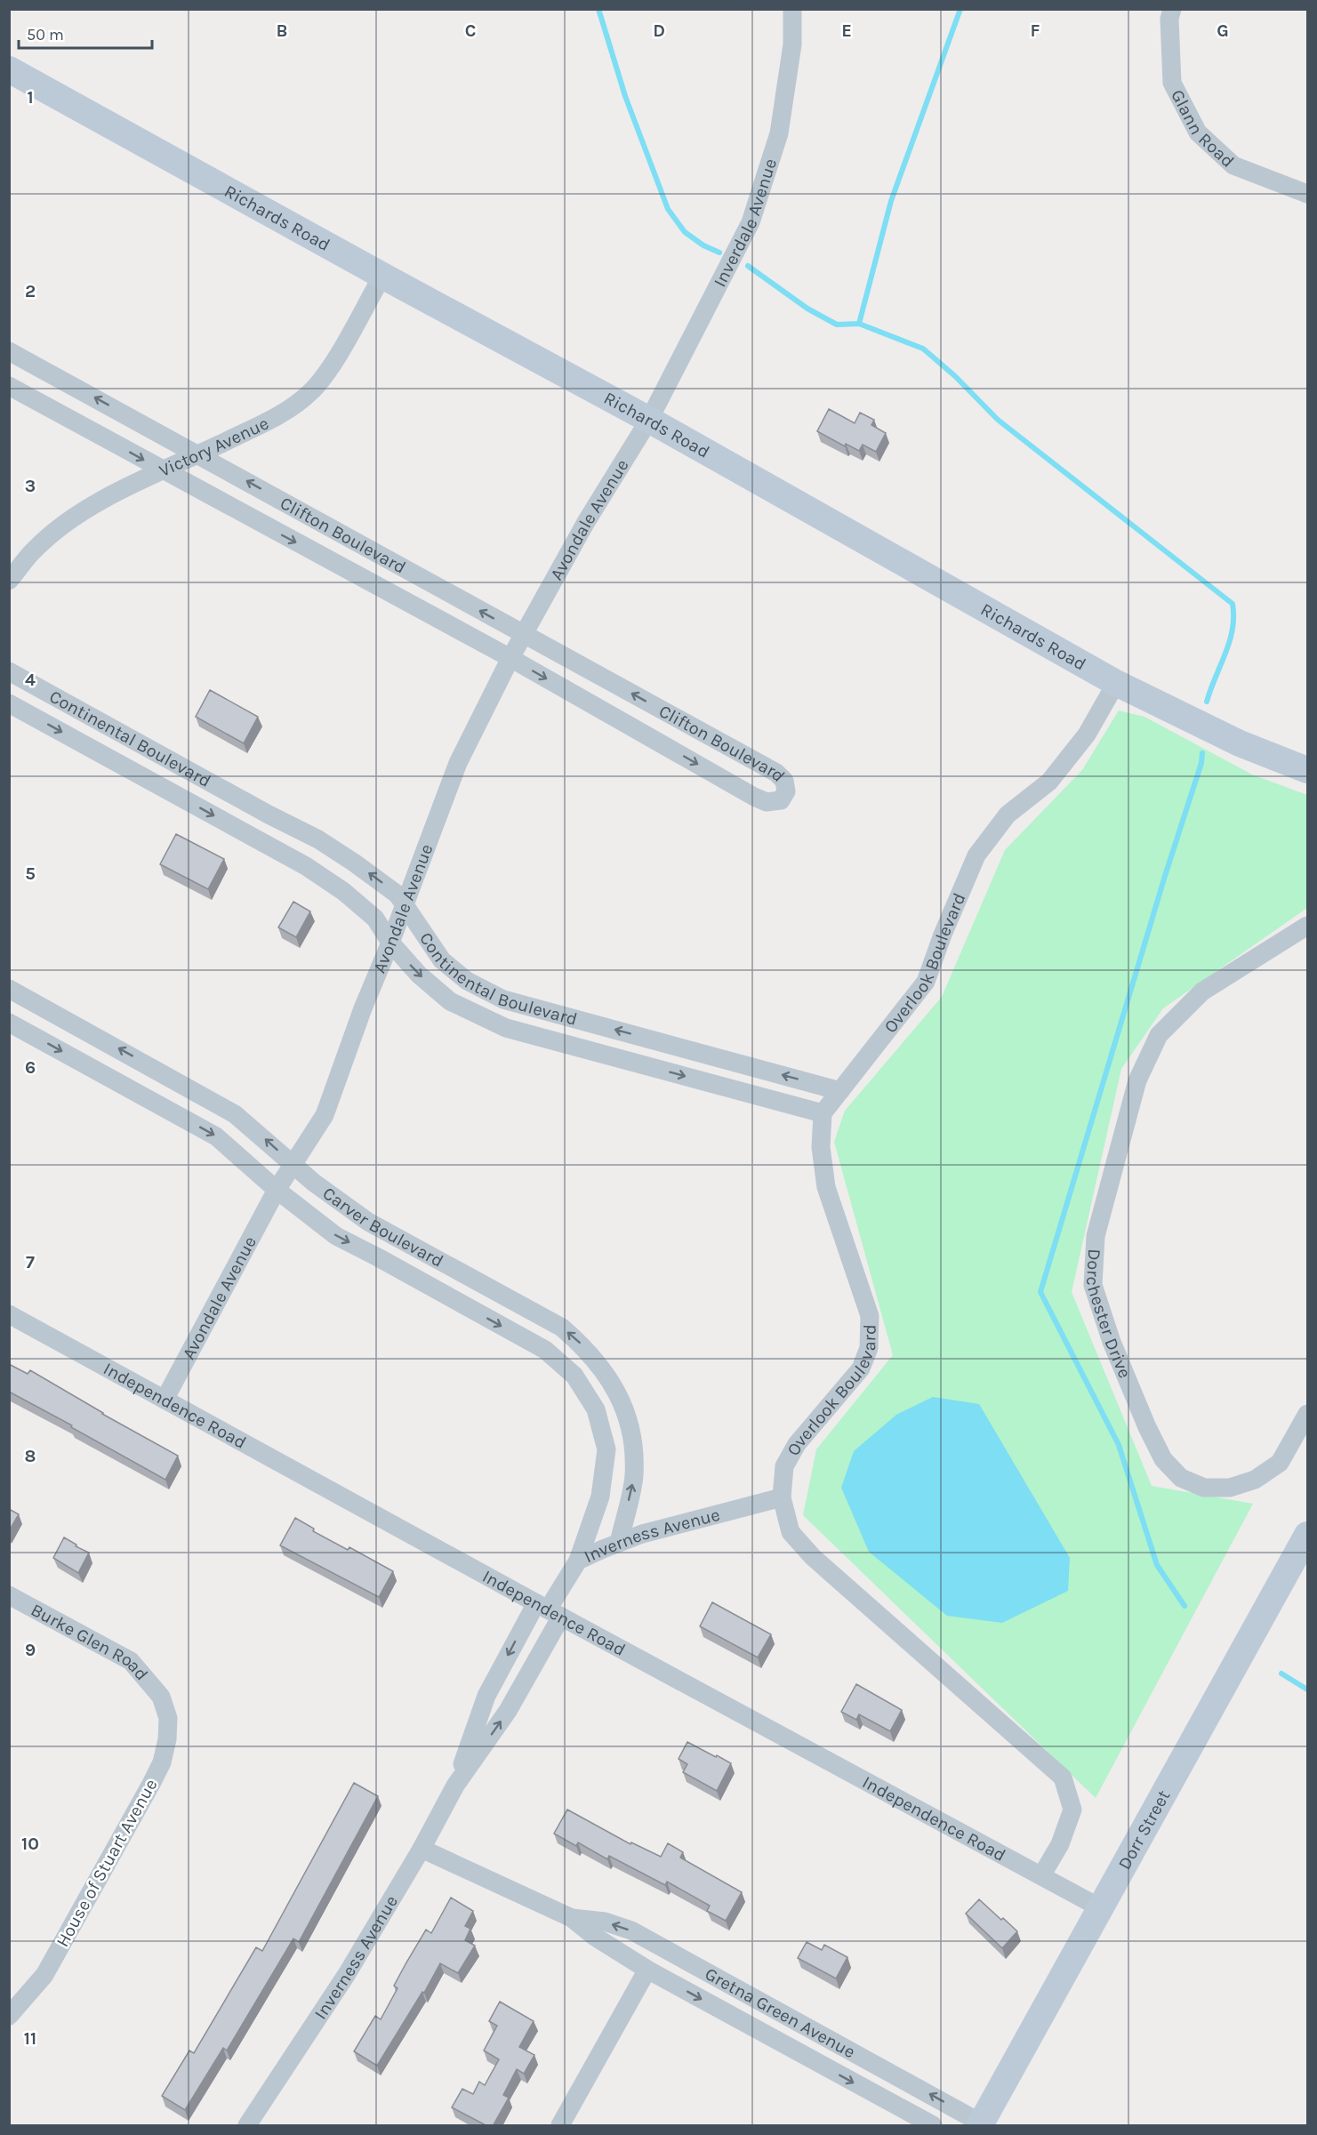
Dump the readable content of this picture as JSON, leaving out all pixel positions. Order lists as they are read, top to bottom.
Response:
{
  "streets": {
    "street": [
      "Glann Road",
      "Richards Road",
      "Inverdale Avenue",
      "Victory Avenue",
      "Avondale Avenue",
      "Clifton Boulevard",
      "Continental Boulevard",
      "Overlook Boulevard",
      "Carver Boulevard",
      "Dorchester Drive",
      "Independence Road",
      "Inverness Avenue",
      "Burke Glen Road",
      "Dorr Street",
      "House of Stuart Avenue",
      "Gretna Green Avenue"
    ]
  },
  "crossings": [
    ["Richards Road", "Inverdale Avenue"],
    ["Richards Road", "Victory Avenue"],
    ["Richards Road", "Avondale Avenue"],
    ["Richards Road", "Overlook Boulevard"],
    ["Inverdale Avenue", "Avondale Avenue"],
    ["Victory Avenue", "Clifton Boulevard"],
    ["Avondale Avenue", "Clifton Boulevard"],
    ["Avondale Avenue", "Continental Boulevard"],
    ["Avondale Avenue", "Carver Boulevard"],
    ["Avondale Avenue", "Independence Road"],
    ["Continental Boulevard", "Overlook Boulevard"],
    ["Overlook Boulevard", "Independence Road"],
    ["Overlook Boulevard", "Inverness Avenue"],
    ["Carver Boulevard", "Inverness Avenue"],
    ["Independence Road", "Inverness Avenue"],
    ["Independence Road", "Dorr Street"],
    ["Inverness Avenue", "Gretna Green Avenue"],
    ["Burke Glen Road", "House of Stuart Avenue"],
    ["Dorr Street", "Gretna Green Avenue"]
  ],
  "scale_bar": "50 m",
  "grid": {
    "columns": [
      "B",
      "C",
      "D",
      "E",
      "F",
      "G"
    ],
    "rows": [
      "1",
      "2",
      "3",
      "4",
      "5",
      "6",
      "7",
      "8",
      "9",
      "10",
      "11"
    ]
  }
}
